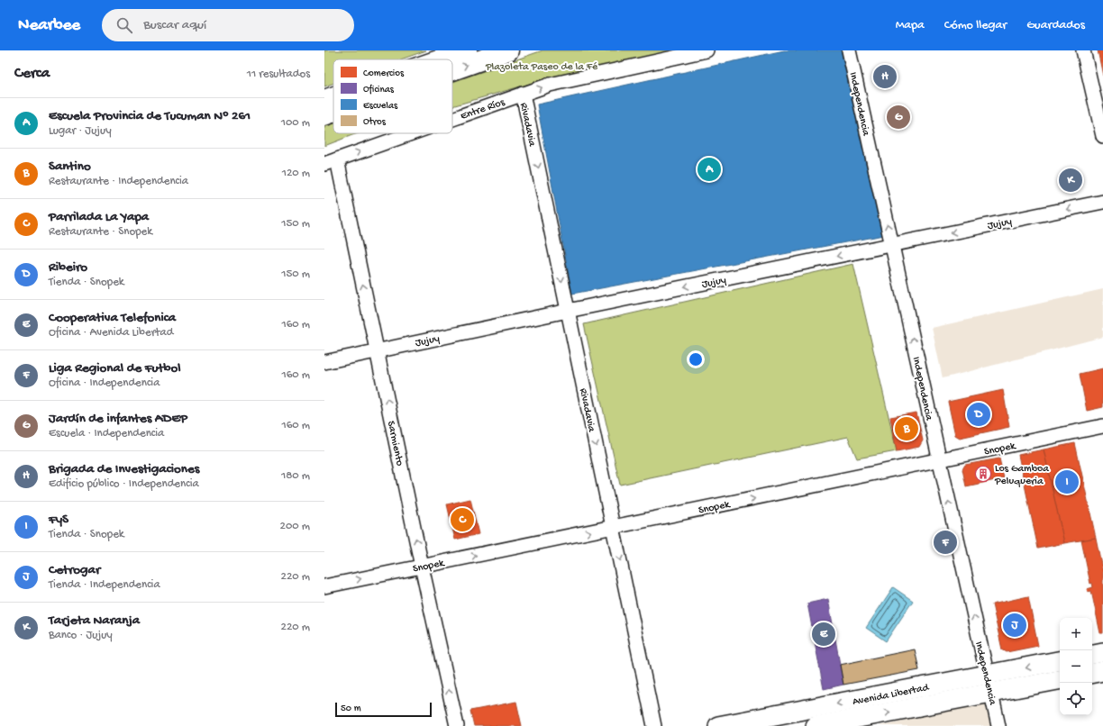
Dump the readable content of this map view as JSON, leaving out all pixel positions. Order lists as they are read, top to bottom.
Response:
{
  "streets": {
    "main road": ["Avenida Libertad"],
    "street": [
      "Independencia",
      "Entre Ríos",
      "Rivadavia",
      "Jujuy",
      "Sarmiento",
      "Snopek"
    ]
  },
  "crossings": [
    ["Independencia", "Jujuy"],
    ["Independencia", "Snopek"],
    ["Independencia", "Avenida Libertad"],
    ["Entre Ríos", "Rivadavia"],
    ["Entre Ríos", "Sarmiento"],
    ["Rivadavia", "Jujuy"],
    ["Rivadavia", "Snopek"],
    ["Jujuy", "Sarmiento"],
    ["Sarmiento", "Snopek"]
  ],
  "one_way": [
    "Independencia",
    "Entre Ríos",
    "Rivadavia",
    "Jujuy",
    "Sarmiento",
    "Snopek"
  ],
  "parks": ["Plazoleta Paseo de la Fé"],
  "places": {
    "building": ["Los Gamboa Peluqueria"]
  },
  "legend": [
    "Comercios",
    "Oficinas",
    "Escuelas",
    "Otros"
  ],
  "scale_bar": "50 m",
  "page": {
    "header": "Nearbee",
    "search": "Buscar aquí",
    "nav": ["Mapa", "Cómo llegar", "Guardados"],
    "heading": ["Cerca", "11 resultados"],
    "pins": [
      "H",
      "G",
      "A",
      "K",
      "D",
      "B",
      "I",
      "C",
      "F",
      "J",
      "E"
    ],
    "list": [
      {
        "mark": "A",
        "name": "Escuela Provincia de Tucuman Nº 261",
        "note": "Lugar · Jujuy",
        "value": "100 m"
      },
      {
        "mark": "B",
        "name": "Santino",
        "note": "Restaurante · Independencia",
        "value": "120 m"
      },
      {
        "mark": "C",
        "name": "Parrilada La Yapa",
        "note": "Restaurante · Snopek",
        "value": "150 m"
      },
      {
        "mark": "D",
        "name": "Ribeiro",
        "note": "Tienda · Snopek",
        "value": "150 m"
      },
      {
        "mark": "E",
        "name": "Cooperativa Telefonica",
        "note": "Oficina · Avenida Libertad",
        "value": "160 m"
      },
      {
        "mark": "F",
        "name": "Liga Regional de Futbol",
        "note": "Oficina · Independencia",
        "value": "160 m"
      },
      {
        "mark": "G",
        "name": "Jardín de infantes ADEP",
        "note": "Escuela · Independencia",
        "value": "160 m"
      },
      {
        "mark": "H",
        "name": "Brigada de Investigaciones",
        "note": "Edificio público · Independencia",
        "value": "180 m"
      },
      {
        "mark": "I",
        "name": "FyS",
        "note": "Tienda · Snopek",
        "value": "200 m"
      },
      {
        "mark": "J",
        "name": "Cetrogar",
        "note": "Tienda · Independencia",
        "value": "220 m"
      },
      {
        "mark": "K",
        "name": "Tarjeta Naranja",
        "note": "Banco · Jujuy",
        "value": "220 m"
      }
    ],
    "map_buttons": ["+", "−"],
    "scale": "50 m"
  }
}
